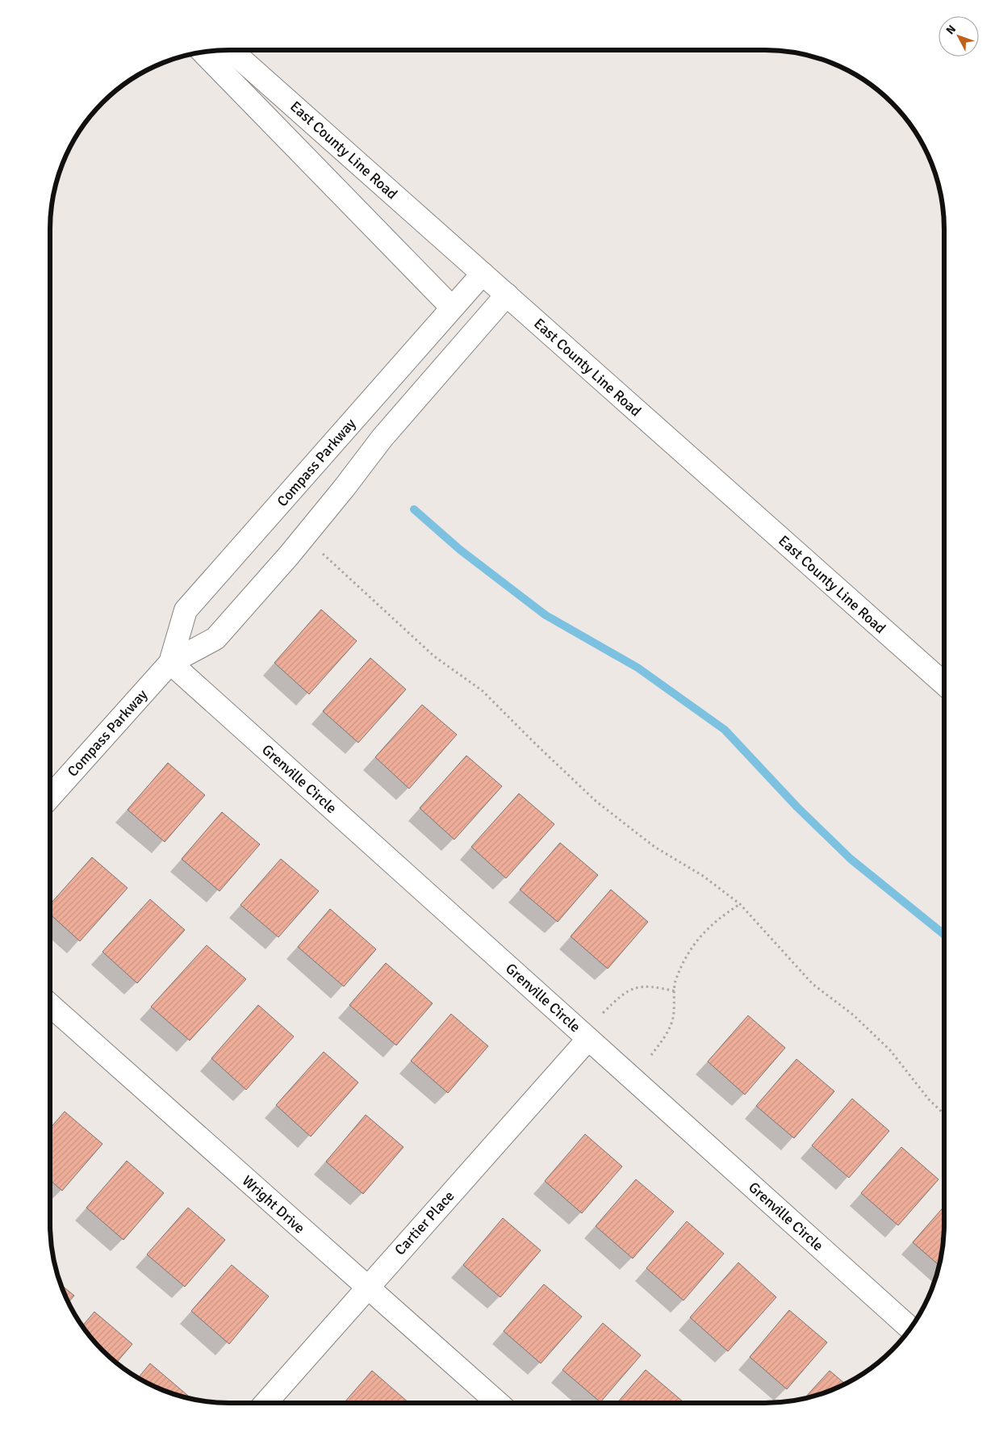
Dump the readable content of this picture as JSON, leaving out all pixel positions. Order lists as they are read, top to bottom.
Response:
{
  "streets": {
    "street": [
      "East County Line Road",
      "Compass Parkway",
      "Grenville Circle",
      "Wright Drive",
      "Cartier Place"
    ]
  },
  "crossings": [
    ["East County Line Road", "Compass Parkway"],
    ["Compass Parkway", "Grenville Circle"],
    ["Grenville Circle", "Cartier Place"],
    ["Wright Drive", "Cartier Place"]
  ],
  "north": "top left"
}
